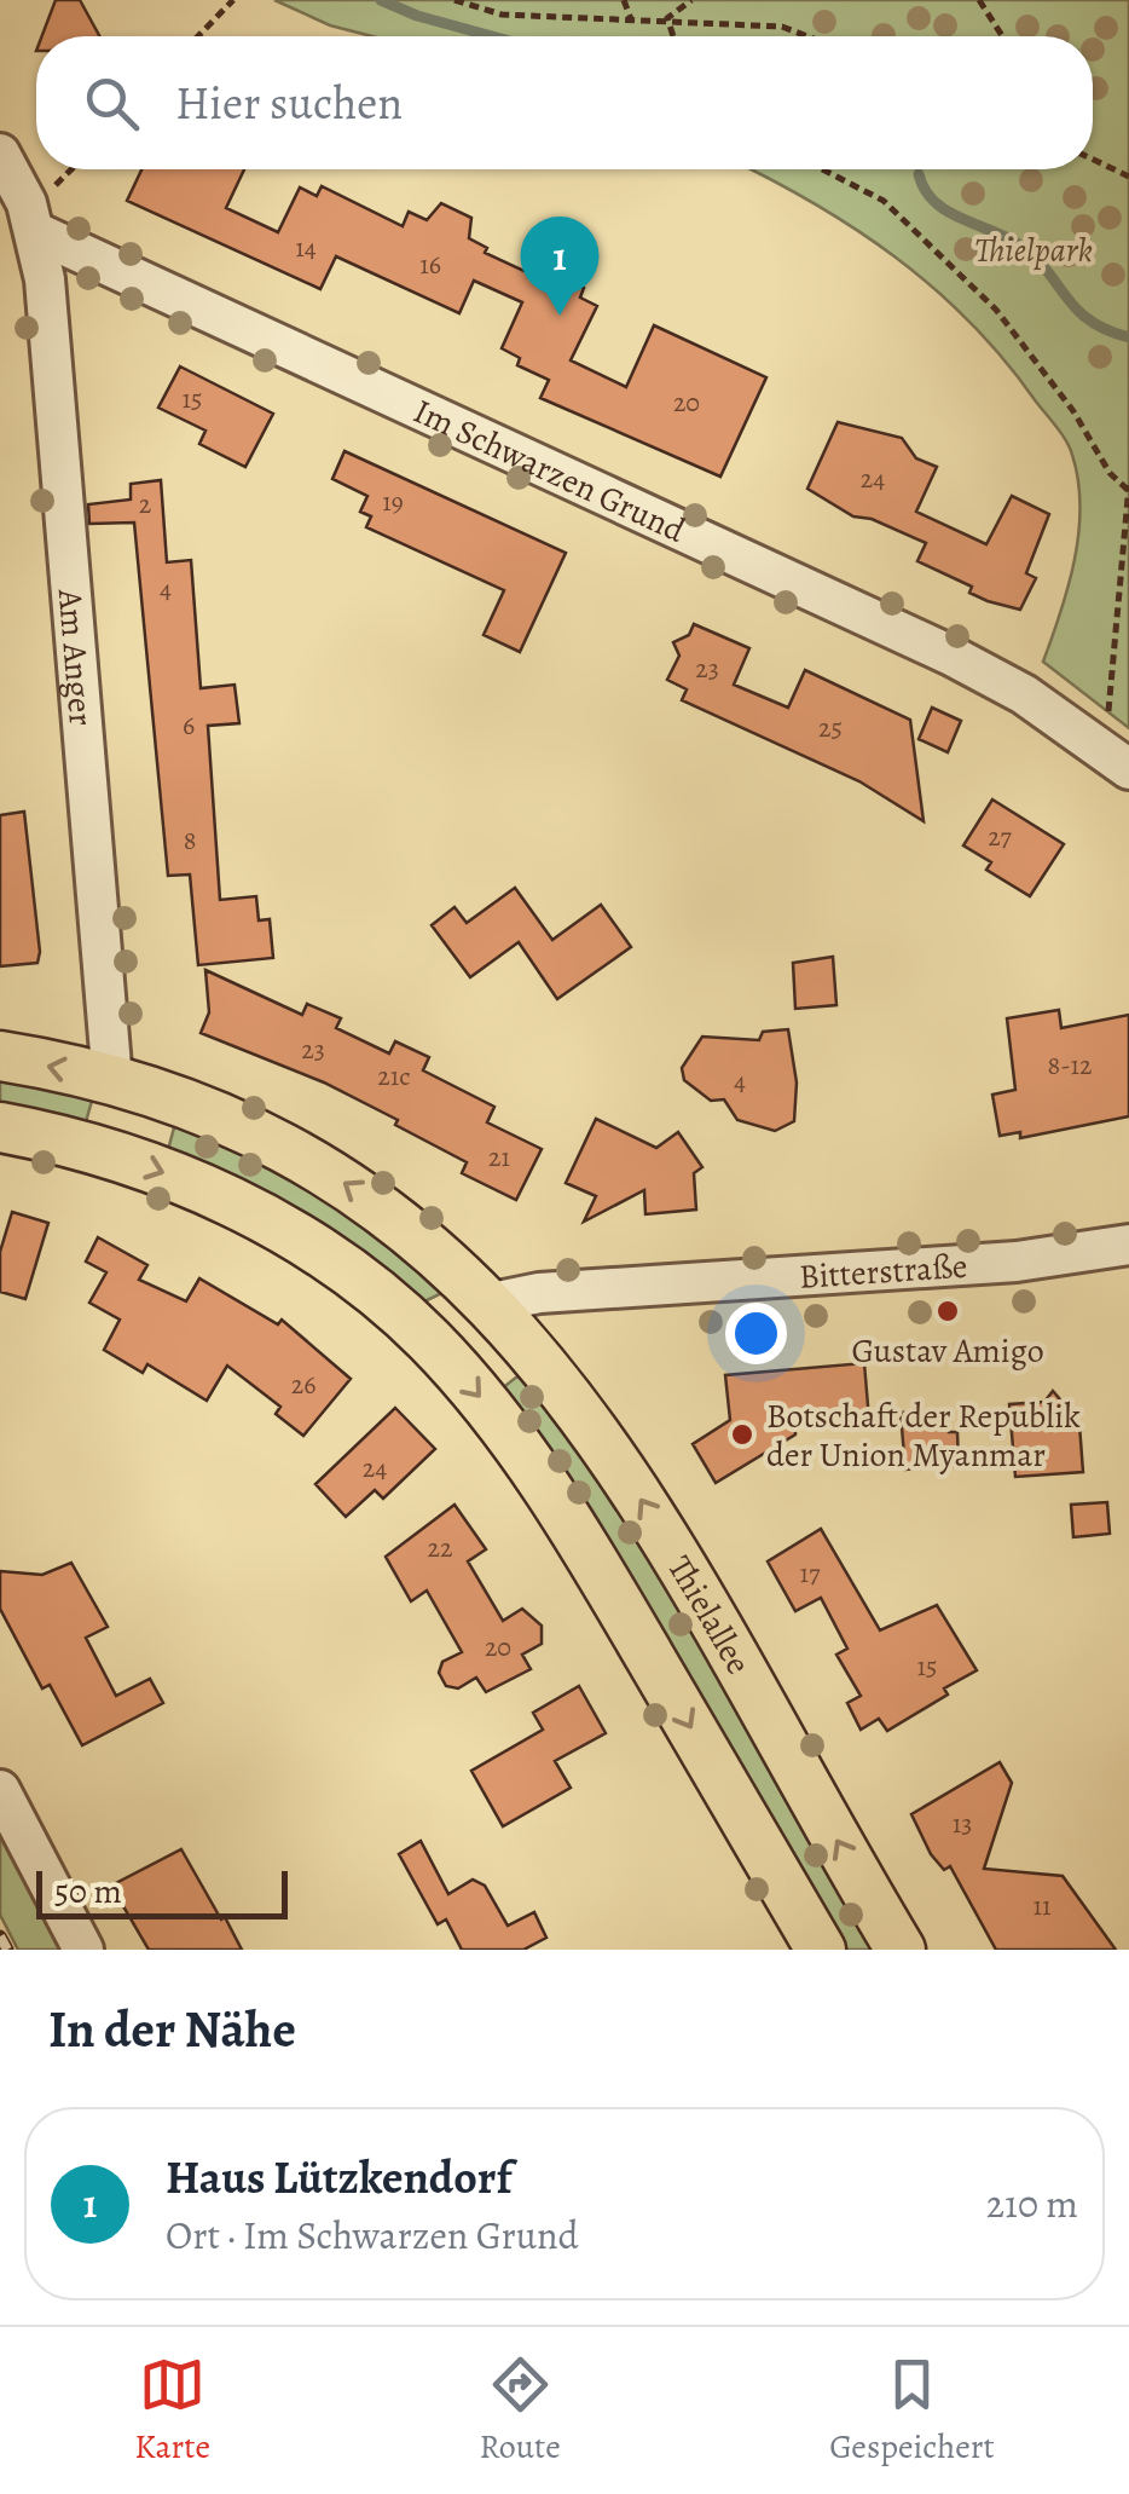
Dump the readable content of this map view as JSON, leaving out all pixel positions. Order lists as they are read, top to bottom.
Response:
{
  "streets": {
    "main road": ["Thielallee"],
    "street": ["Im Schwarzen Grund", "Am Anger", "Bitterstraße"]
  },
  "crossings": [
    ["Im Schwarzen Grund", "Am Anger"],
    ["Am Anger", "Thielallee"],
    ["Bitterstraße", "Thielallee"]
  ],
  "parks": ["Thielpark"],
  "places": ["Gustav Amigo", "Botschaft der Republik der Union Myanmar"],
  "house_numbers": [
    "14",
    "16",
    "15",
    "20",
    "24",
    "19",
    "2",
    "4",
    "23",
    "6",
    "25",
    "27",
    "8",
    "23",
    "8-12",
    "21c",
    "4",
    "21",
    "26",
    "24",
    "22",
    "17",
    "20",
    "15",
    "13",
    "11"
  ],
  "scale_bar": "50 m",
  "page": {
    "search": "Hier suchen",
    "pins": "1",
    "scale": "50 m",
    "heading": "In der Nähe",
    "list": [
      {
        "mark": "1",
        "name": "Haus Lützkendorf",
        "note": "Ort · Im Schwarzen Grund",
        "value": "210 m"
      }
    ],
    "nav": ["Karte", "Route", "Gespeichert"]
  }
}
